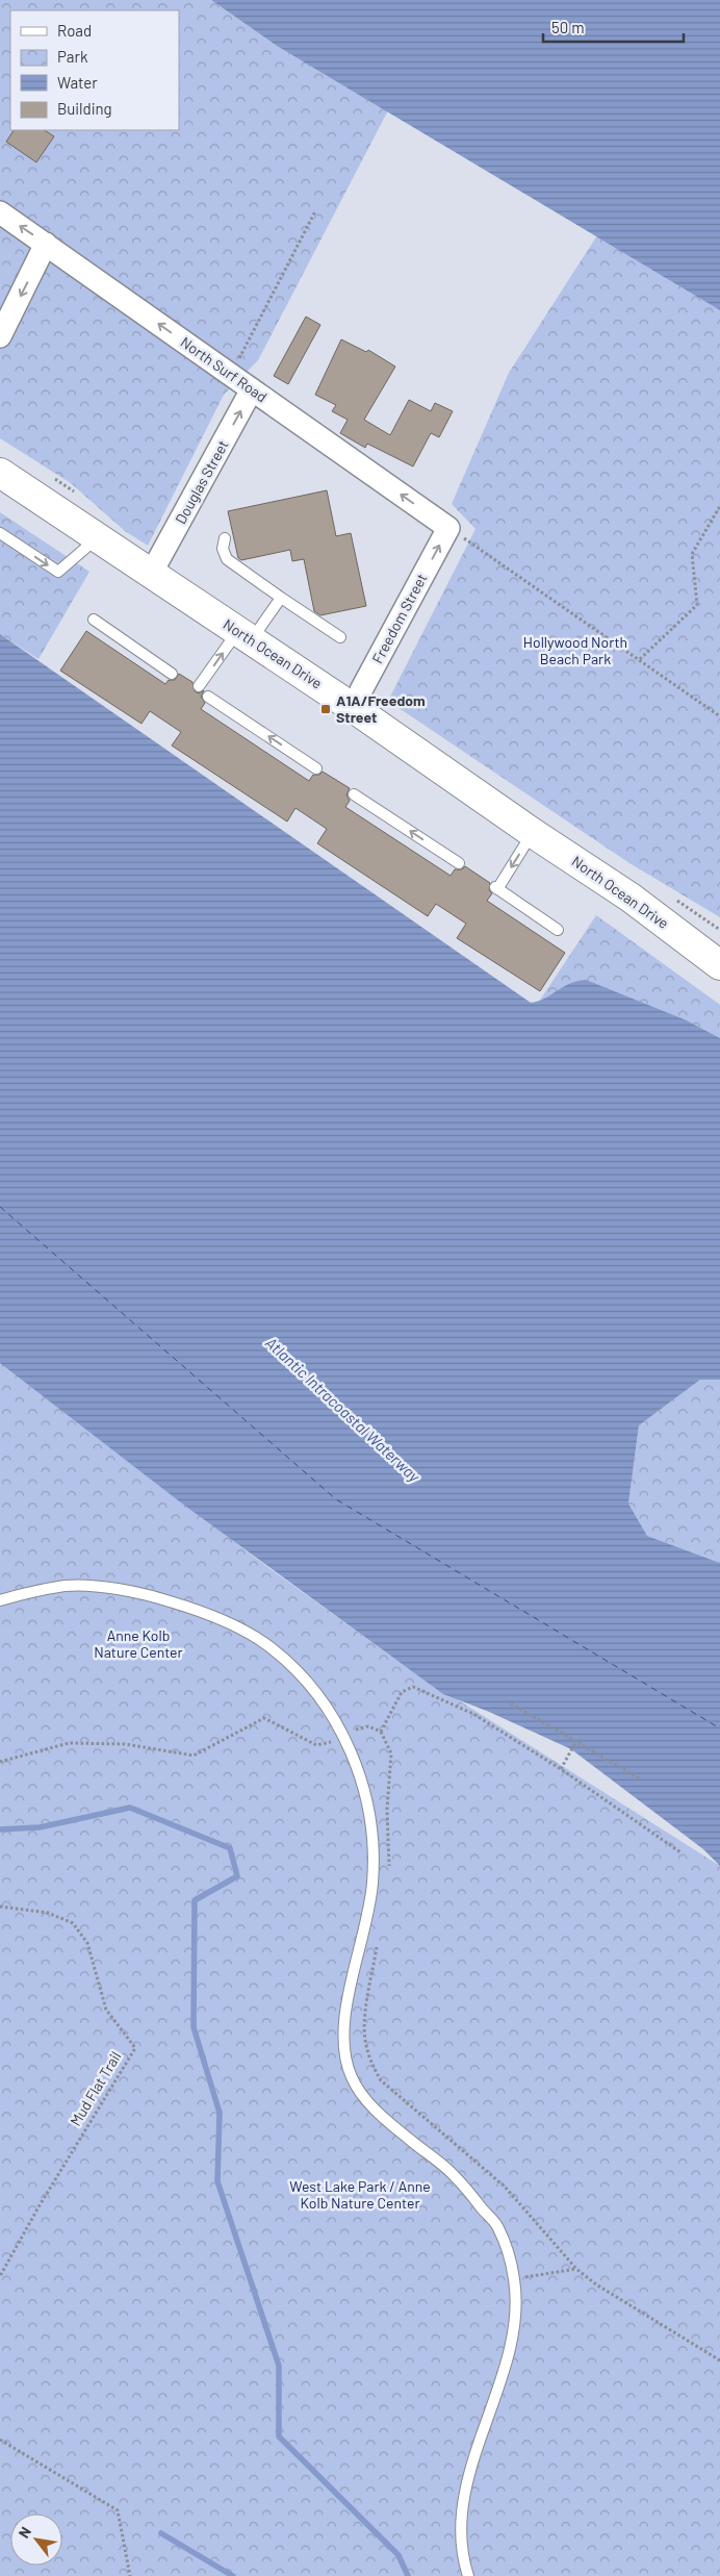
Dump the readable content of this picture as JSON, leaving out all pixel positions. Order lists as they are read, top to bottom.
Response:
{
  "streets": {
    "main road": ["North Ocean Drive"],
    "street": ["North Surf Road", "Douglas Street", "Freedom Street"],
    "path": ["Mud Flat Trail"]
  },
  "crossings": [
    ["North Surf Road", "Douglas Street"],
    ["North Surf Road", "Freedom Street"],
    ["Douglas Street", "North Ocean Drive"],
    ["Freedom Street", "North Ocean Drive"]
  ],
  "one_way": ["North Surf Road", "Douglas Street", "Freedom Street"],
  "water": ["Atlantic Intracoastal Waterway"],
  "parks": ["Hollywood North Beach Park", "Anne Kolb Nature Center", "West Lake Park / Anne Kolb Nature Center"],
  "places": {
    "transit": ["A1A/Freedom Street"]
  },
  "legend": [
    "Road",
    "Park",
    "Water",
    "Building"
  ],
  "scale_bar": "50 m",
  "north": "top left"
}
